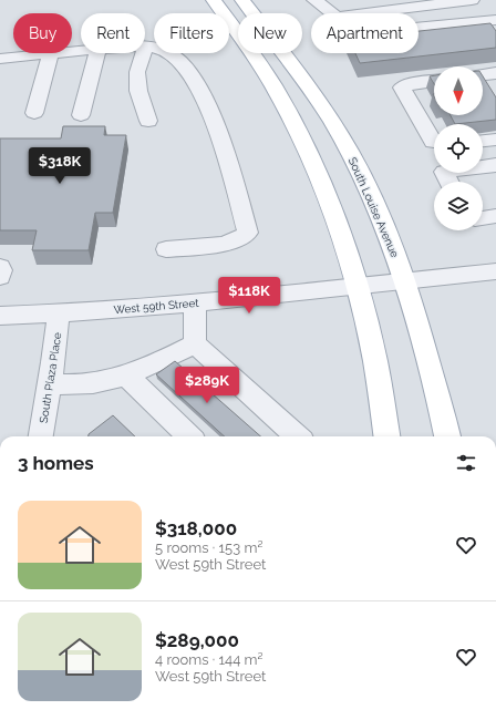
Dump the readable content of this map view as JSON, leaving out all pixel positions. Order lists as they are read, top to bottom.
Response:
{
  "streets": {
    "main road": ["South Louise Avenue"],
    "street": ["West 59th Street", "South Plaza Place"]
  },
  "crossings": [
    ["South Louise Avenue", "West 59th Street"],
    ["West 59th Street", "South Plaza Place"]
  ],
  "north": "bottom",
  "page": {
    "chip": [
      "Buy",
      "Rent",
      "Filters",
      "New",
      "Apartment"
    ],
    "price": ["$318K", "$118K", "$289K"],
    "heading": "3 homes",
    "list": [
      {
        "name": "$318,000",
        "note": "5 rooms · 153 m² · West 59th Street"
      },
      {
        "name": "$289,000",
        "note": "4 rooms · 144 m² · West 59th Street"
      }
    ]
  }
}
